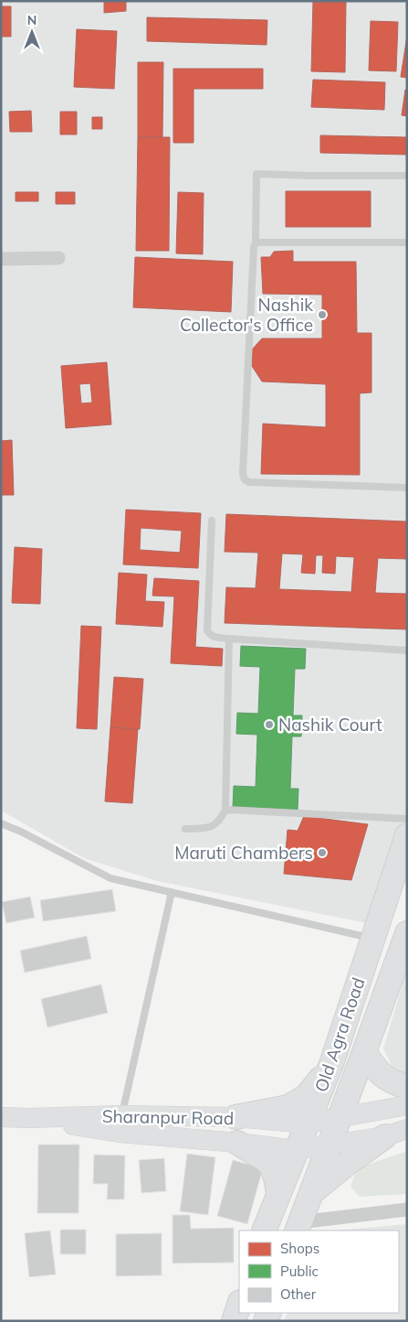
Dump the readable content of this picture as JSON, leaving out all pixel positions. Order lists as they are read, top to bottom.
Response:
{
  "streets": {
    "highway": ["Old Agra Road"],
    "main road": ["Sharanpur Road"]
  },
  "crossings": [
    ["Old Agra Road", "Sharanpur Road"]
  ],
  "places": ["Nashik Collector's Office", "Nashik Court", "Maruti Chambers"],
  "legend": ["Shops", "Public", "Other"],
  "north": "top"
}
